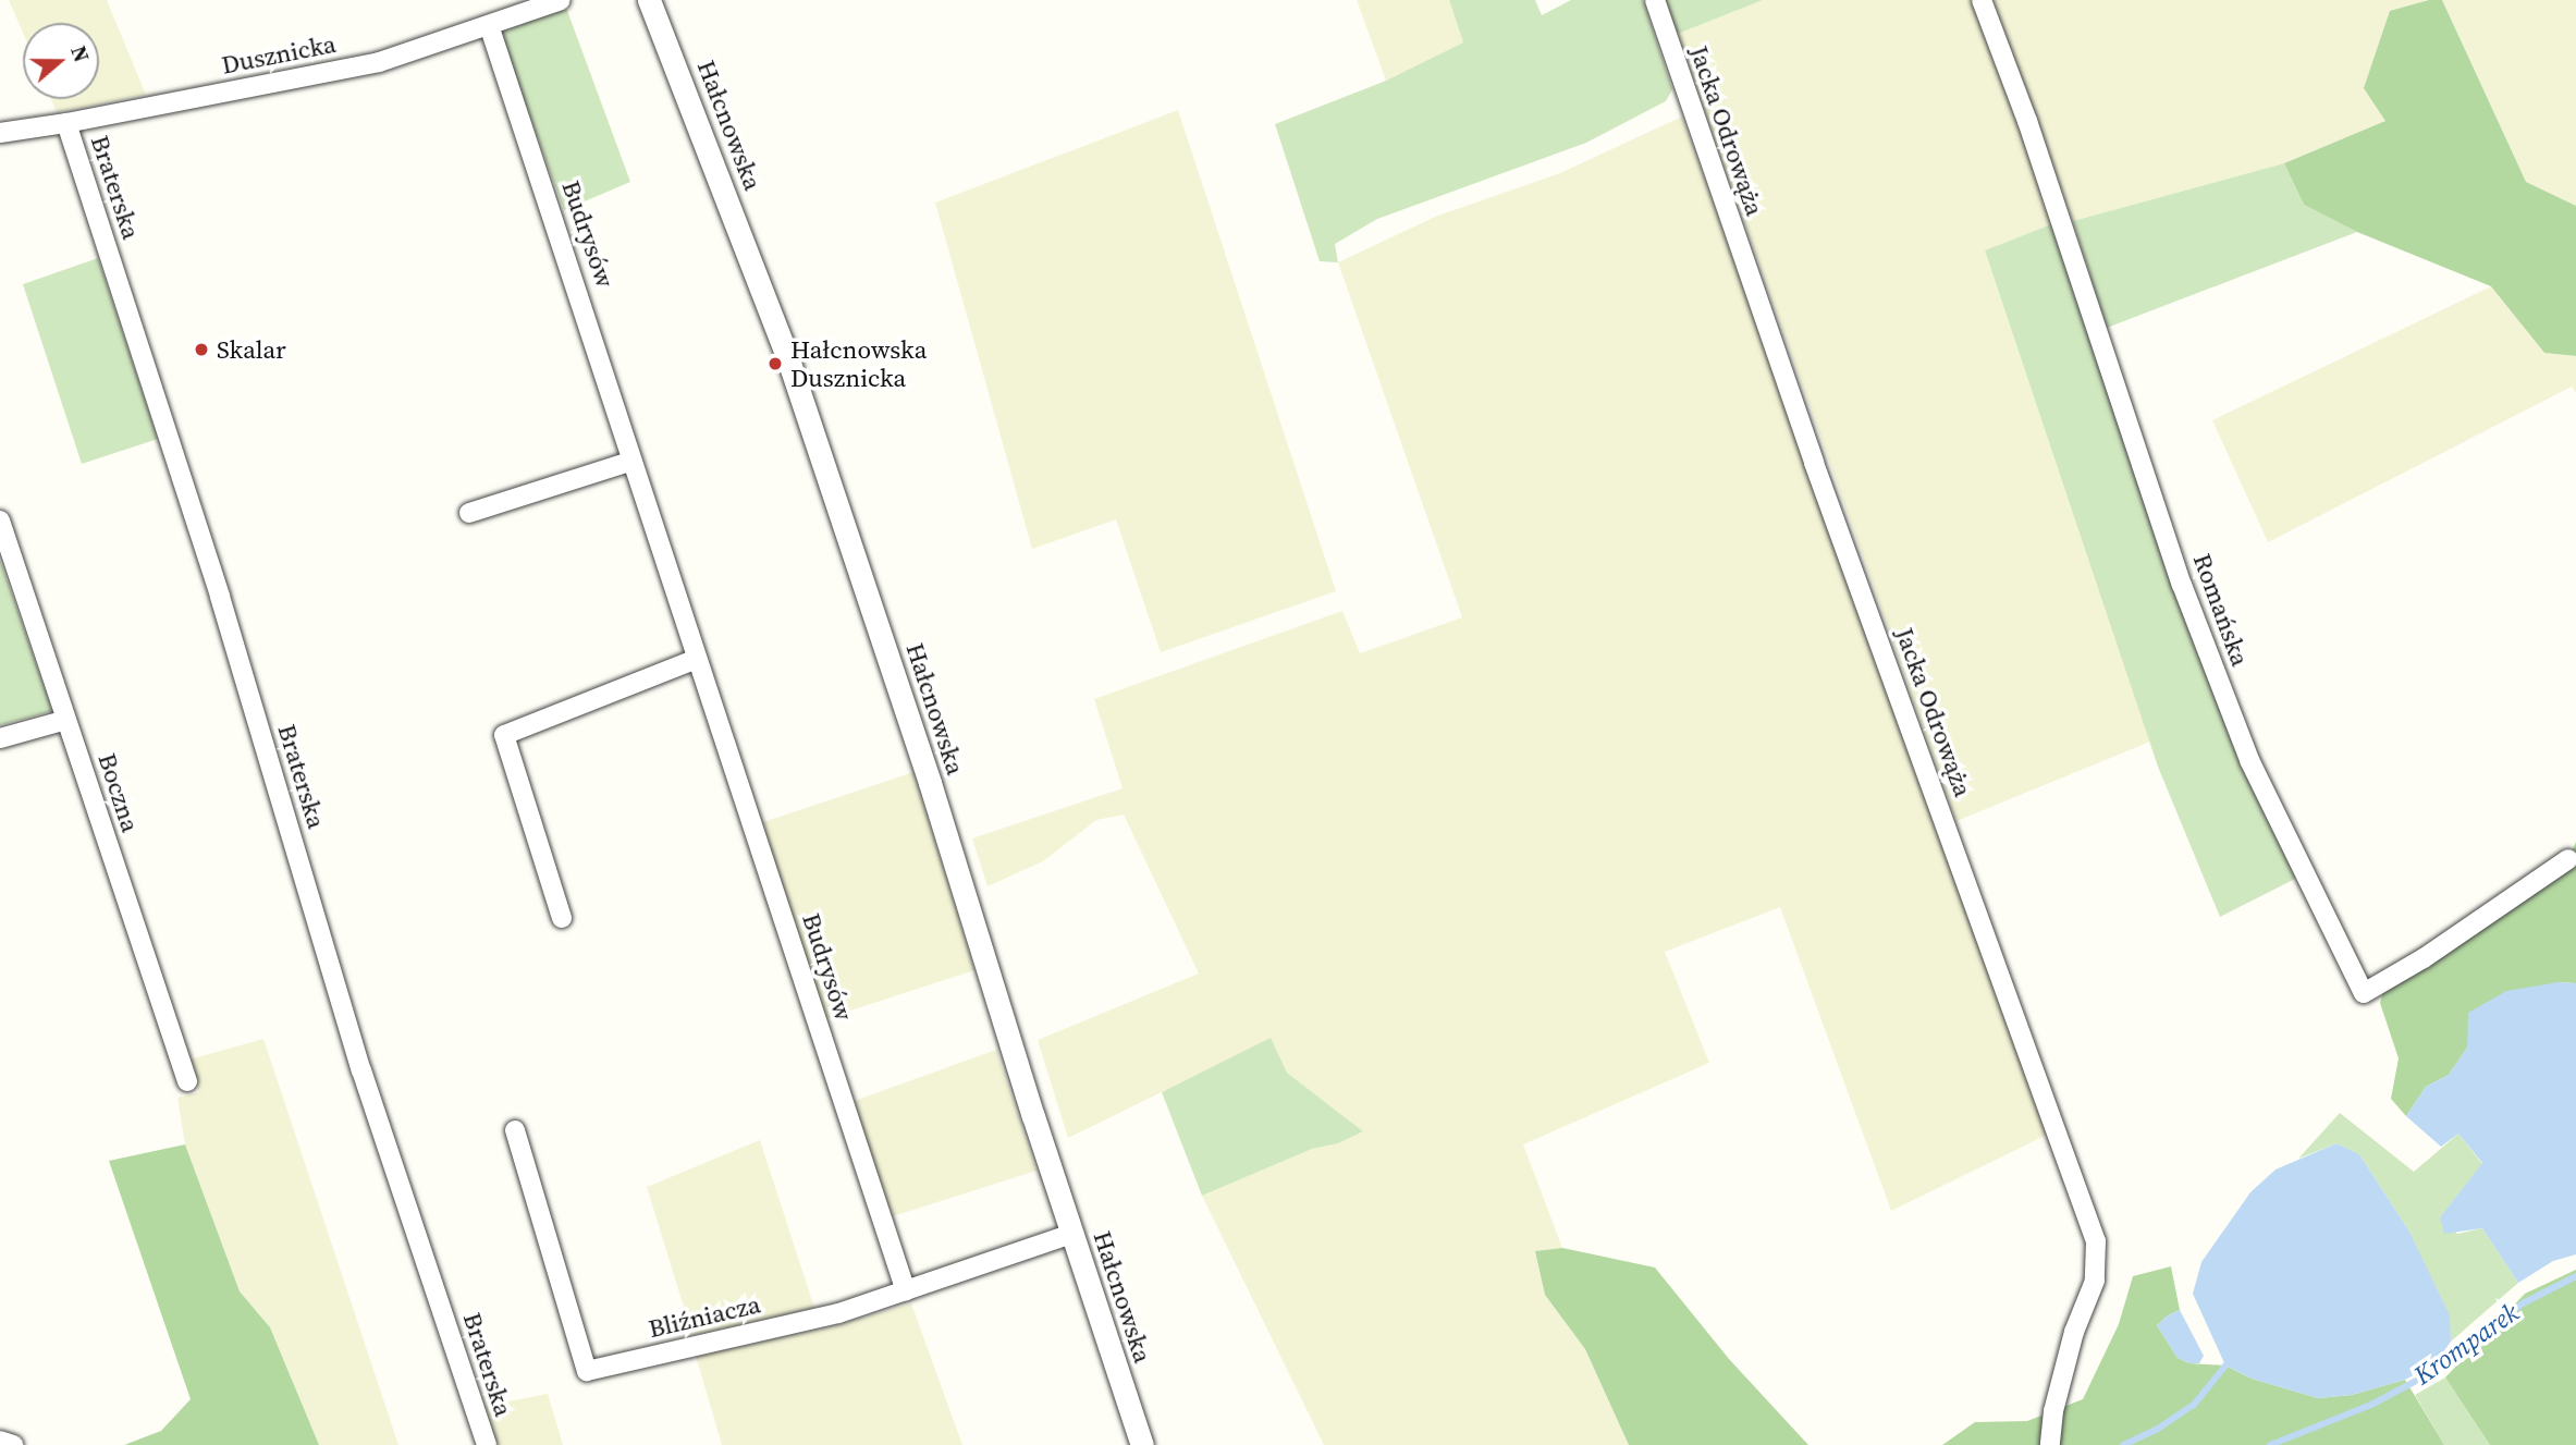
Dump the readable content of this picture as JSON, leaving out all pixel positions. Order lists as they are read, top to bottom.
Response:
{
  "streets": {
    "street": [
      "Dusznicka",
      "Hałcnowska",
      "Jacka Odrowąża",
      "Braterska",
      "Budrysów",
      "Romańska",
      "Boczna",
      "Bliźniacza"
    ]
  },
  "crossings": [
    ["Dusznicka", "Braterska"],
    ["Dusznicka", "Budrysów"],
    ["Hałcnowska", "Bliźniacza"],
    ["Budrysów", "Bliźniacza"]
  ],
  "water": ["Kromparek"],
  "places": ["Skalar", "Hałcnowska Dusznicka"],
  "north": "right"
}
